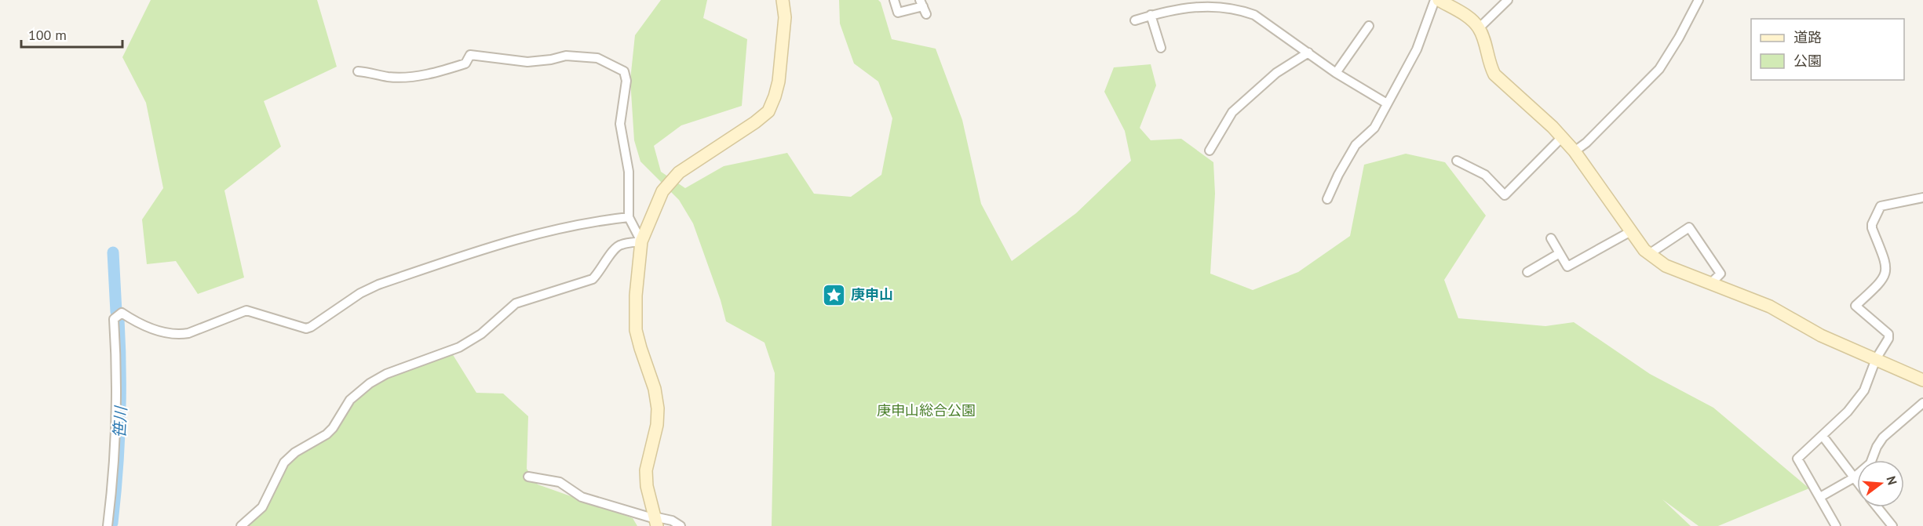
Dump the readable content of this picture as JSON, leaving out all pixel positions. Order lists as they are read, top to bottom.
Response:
{
  "water": ["笹川"],
  "parks": ["庚申山総合公園"],
  "places": {
    "place": ["庚申山"]
  },
  "legend": ["道路", "公園"],
  "scale_bar": "100 m",
  "north": "right"
}
